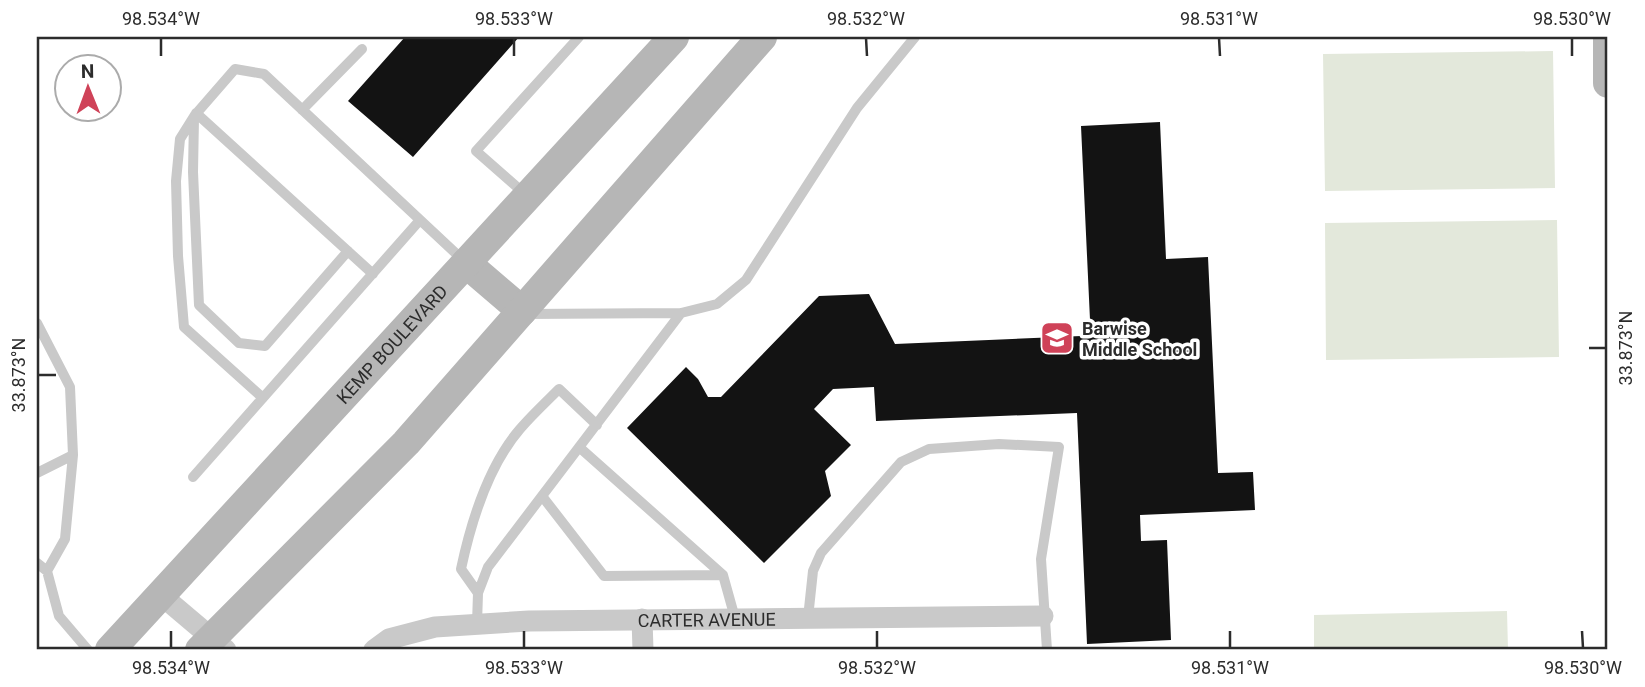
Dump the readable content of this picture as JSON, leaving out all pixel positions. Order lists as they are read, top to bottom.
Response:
{
  "streets": {
    "main road": ["KEMP BOULEVARD"],
    "street": ["CARTER AVENUE"]
  },
  "places": {
    "school or university": ["Barwise Middle School"]
  },
  "north": "top",
  "coordinates": [
    "98.534°W",
    "98.533°W",
    "98.532°W",
    "98.531°W",
    "98.530°W",
    "33.873°N"
  ]
}
